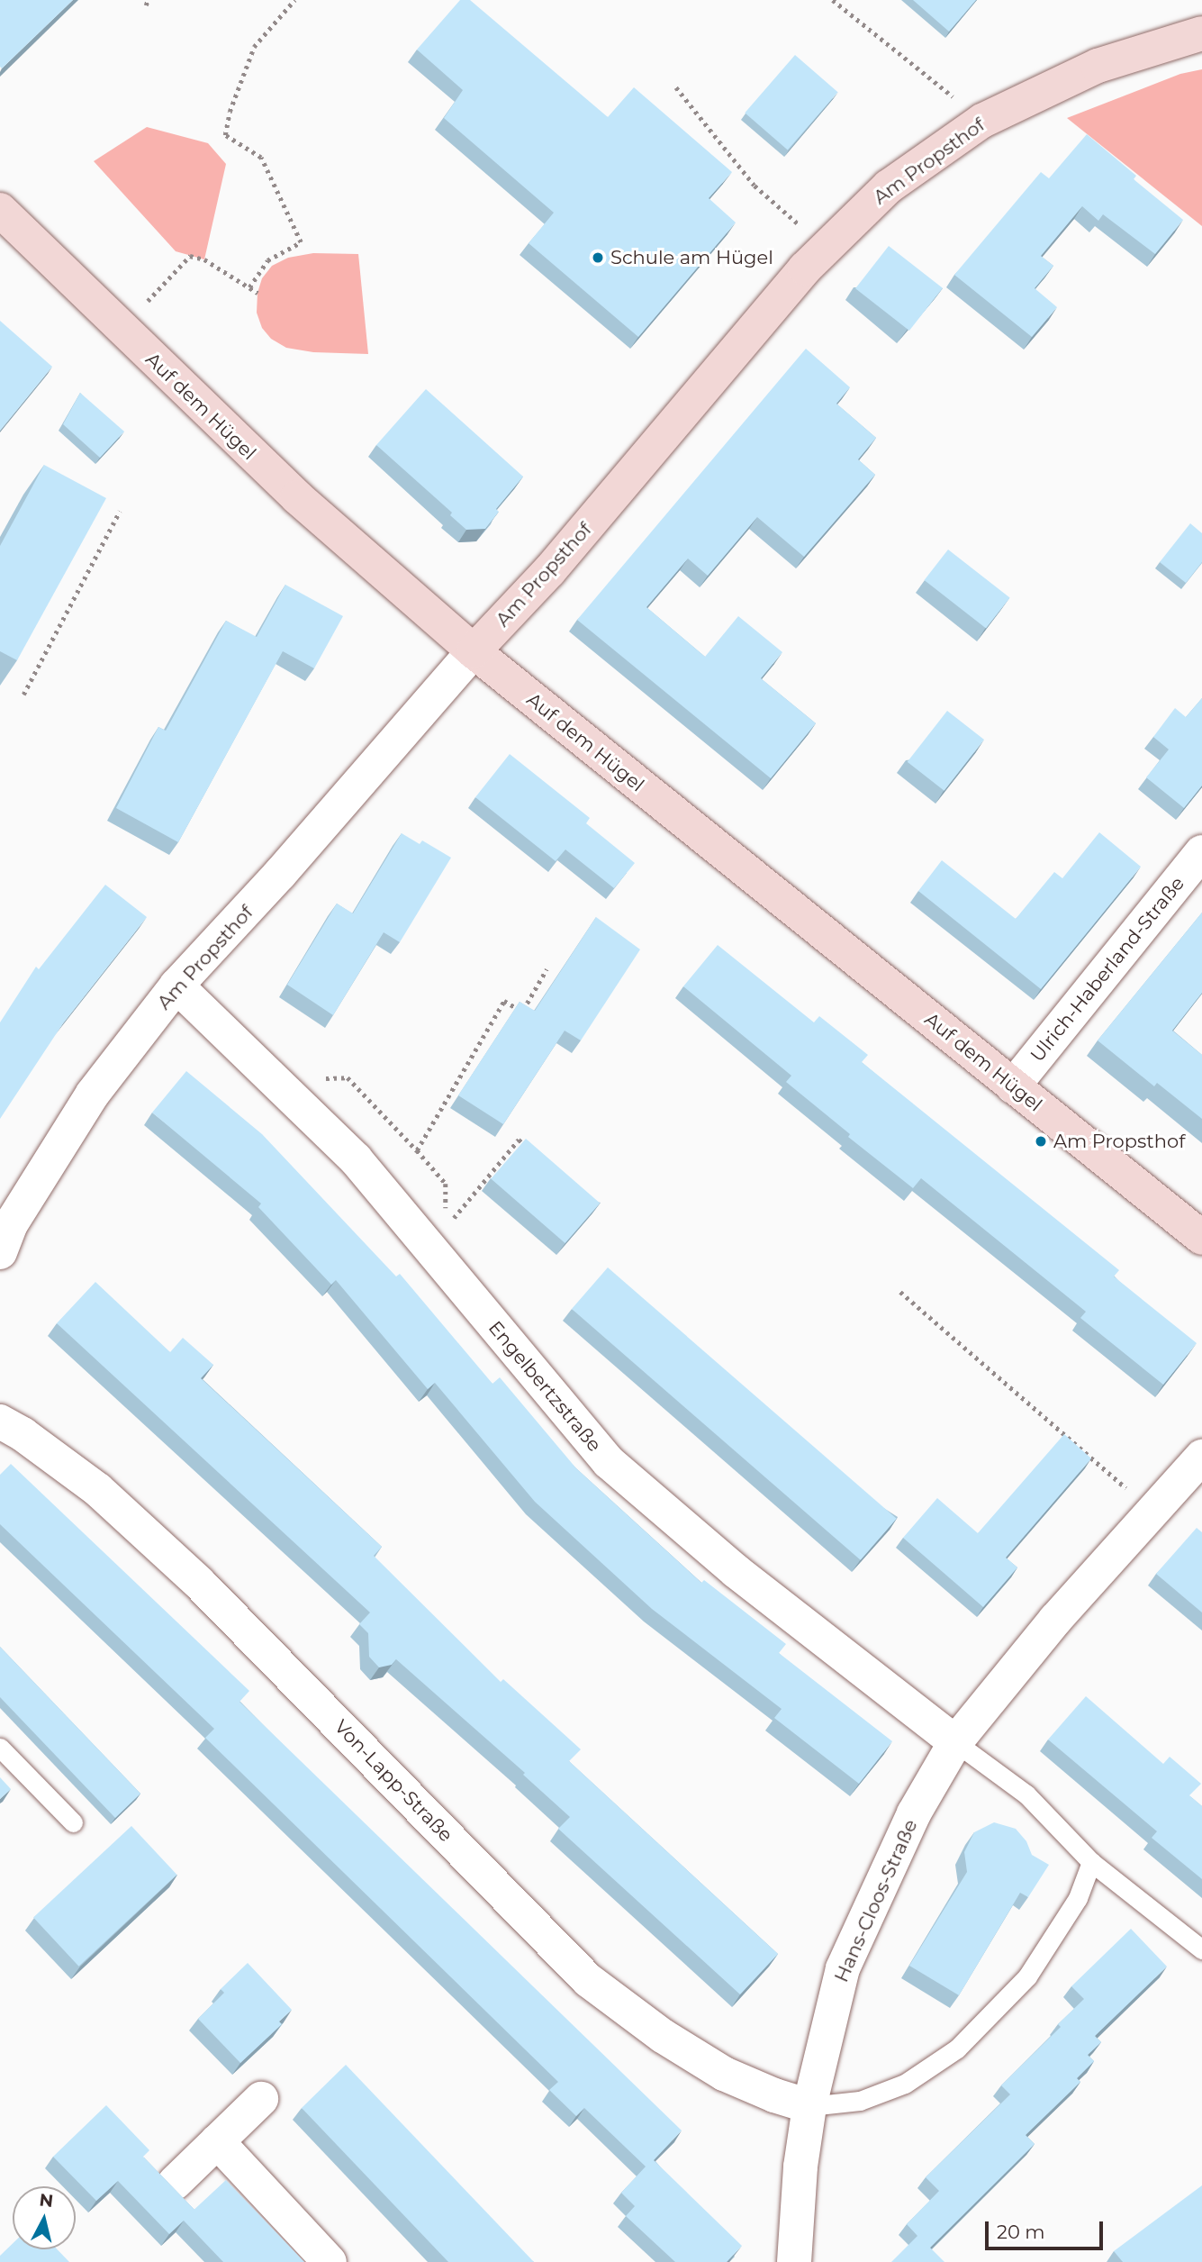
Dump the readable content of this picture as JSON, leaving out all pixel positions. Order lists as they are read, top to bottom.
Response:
{
  "streets": {
    "street": [
      "Am Propsthof",
      "Auf dem Hügel",
      "Ulrich-Haberland-Straße",
      "Engelbertzstraße",
      "Von-Lapp-Straße",
      "Hans-Cloos-Straße"
    ]
  },
  "crossings": [
    ["Am Propsthof", "Auf dem Hügel"],
    ["Am Propsthof", "Engelbertzstraße"],
    ["Auf dem Hügel", "Ulrich-Haberland-Straße"],
    ["Engelbertzstraße", "Hans-Cloos-Straße"],
    ["Von-Lapp-Straße", "Hans-Cloos-Straße"]
  ],
  "places": ["Schule am Hügel", "Am Propsthof"],
  "scale_bar": "20 m",
  "north": "top"
}
